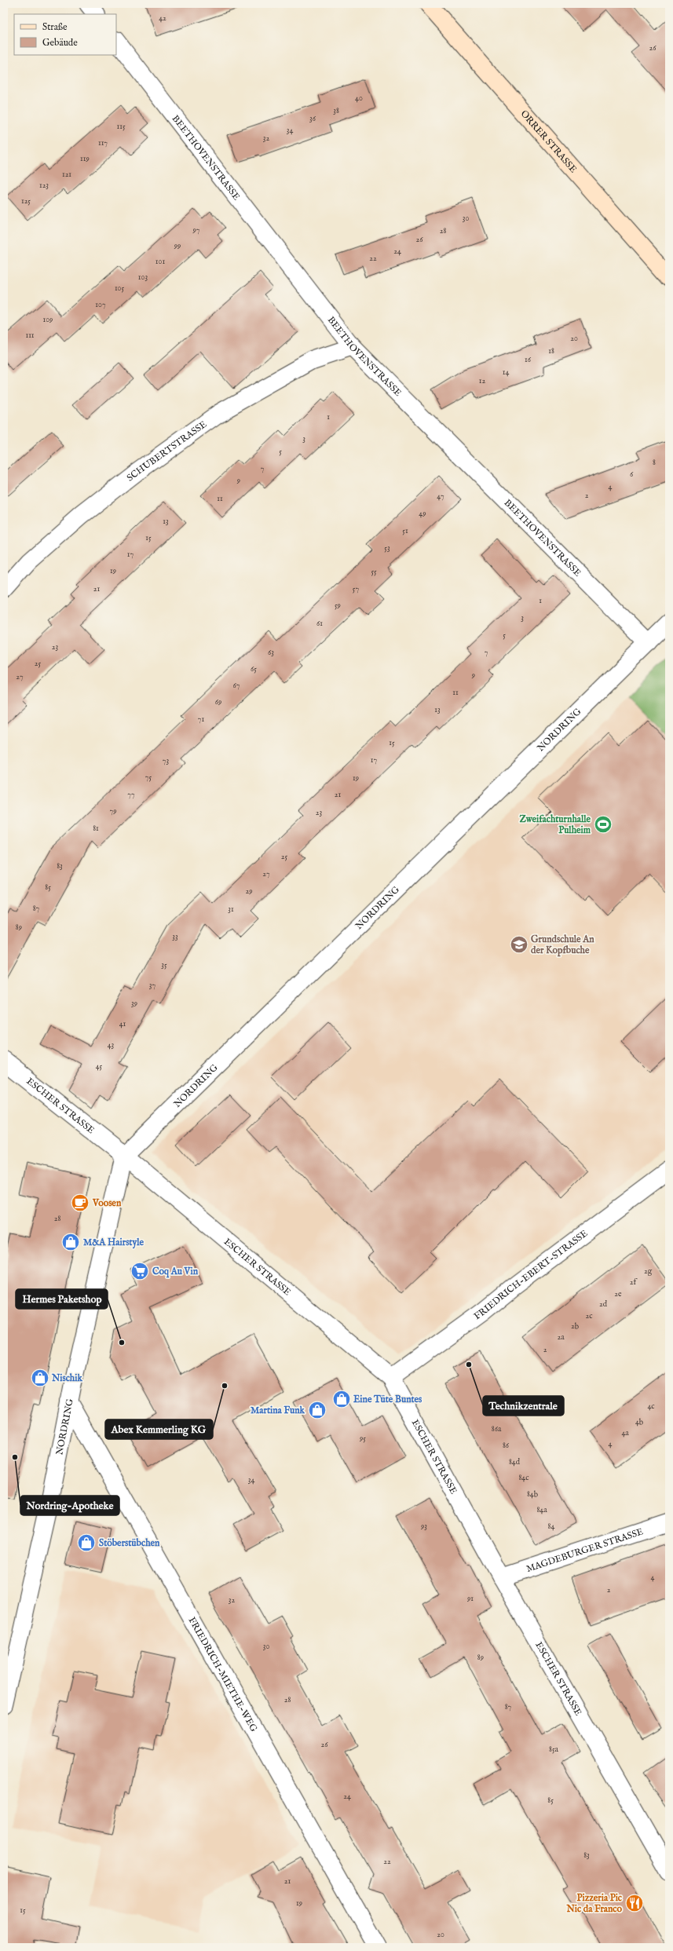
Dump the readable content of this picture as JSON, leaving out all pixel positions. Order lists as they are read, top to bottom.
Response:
{
  "streets": {
    "street": [
      "ORRER STRASSE",
      "BEETHOVENSTRASSE",
      "SCHUBERTSTRASSE",
      "NORDRING",
      "ESCHER STRASSE",
      "FRIEDRICH-EBERT-STRASSE",
      "MAGDEBURGER STRASSE",
      "FRIEDRICH-MIETHE-WEG"
    ]
  },
  "crossings": [
    ["BEETHOVENSTRASSE", "SCHUBERTSTRASSE"],
    ["BEETHOVENSTRASSE", "NORDRING"],
    ["NORDRING", "ESCHER STRASSE"],
    ["NORDRING", "FRIEDRICH-MIETHE-WEG"],
    ["ESCHER STRASSE", "FRIEDRICH-EBERT-STRASSE"],
    ["ESCHER STRASSE", "MAGDEBURGER STRASSE"]
  ],
  "places": {
    "sports": ["Zweifachturnhalle Pulheim"],
    "school or university": ["Grundschule An der Kopfbuche"],
    "cafe": ["Voosen"],
    "shop": [
      "M&A Hairstyle",
      "Nischik",
      "Eine Tüte Buntes",
      "Martina Funk",
      "Stöberstübchen"
    ],
    "supermarket": ["Coq Au Vin"],
    "other": [
      "Hermes Paketshop",
      "Technikzentrale",
      "Abex Kemmerling KG",
      "Nordring-Apotheke"
    ],
    "restaurant": ["Pizzeria Pic Nic da Franco"]
  },
  "house_numbers": [
    "42",
    "26",
    "40",
    "38",
    "36",
    "115",
    "34",
    "32",
    "117",
    "119",
    "121",
    "123",
    "125",
    "30",
    "97",
    "28",
    "26",
    "99",
    "24",
    "22",
    "101",
    "103",
    "105",
    "107",
    "109",
    "111",
    "20",
    "18",
    "16",
    "14",
    "12",
    "1",
    "3",
    "5",
    "8",
    "7",
    "6",
    "9",
    "4",
    "2",
    "47",
    "11",
    "49",
    "13",
    "51",
    "15",
    "53",
    "17",
    "19",
    "55",
    "21",
    "57",
    "1",
    "59",
    "3",
    "61",
    "5",
    "23",
    "63",
    "7",
    "25",
    "65",
    "9",
    "27",
    "67",
    "11",
    "69",
    "13",
    "71",
    "15",
    "17",
    "73",
    "75",
    "19",
    "77",
    "21",
    "79",
    "23",
    "81",
    "25",
    "83",
    "27",
    "85",
    "29",
    "87",
    "31",
    "89",
    "33",
    "35",
    "37",
    "39",
    "41",
    "43",
    "45",
    "28",
    "2g",
    "2f",
    "2e",
    "2d",
    "2c",
    "2b",
    "2a",
    "2",
    "4c",
    "4b",
    "86a",
    "4a",
    "95",
    "4",
    "86",
    "84d",
    "84c",
    "34",
    "84b",
    "84a",
    "93",
    "84",
    "4",
    "2",
    "91",
    "32",
    "30",
    "89",
    "28",
    "87",
    "26",
    "85a",
    "24",
    "85",
    "83",
    "22",
    "21",
    "19",
    "15",
    "20"
  ],
  "legend": ["Straße", "Gebäude"]
}
